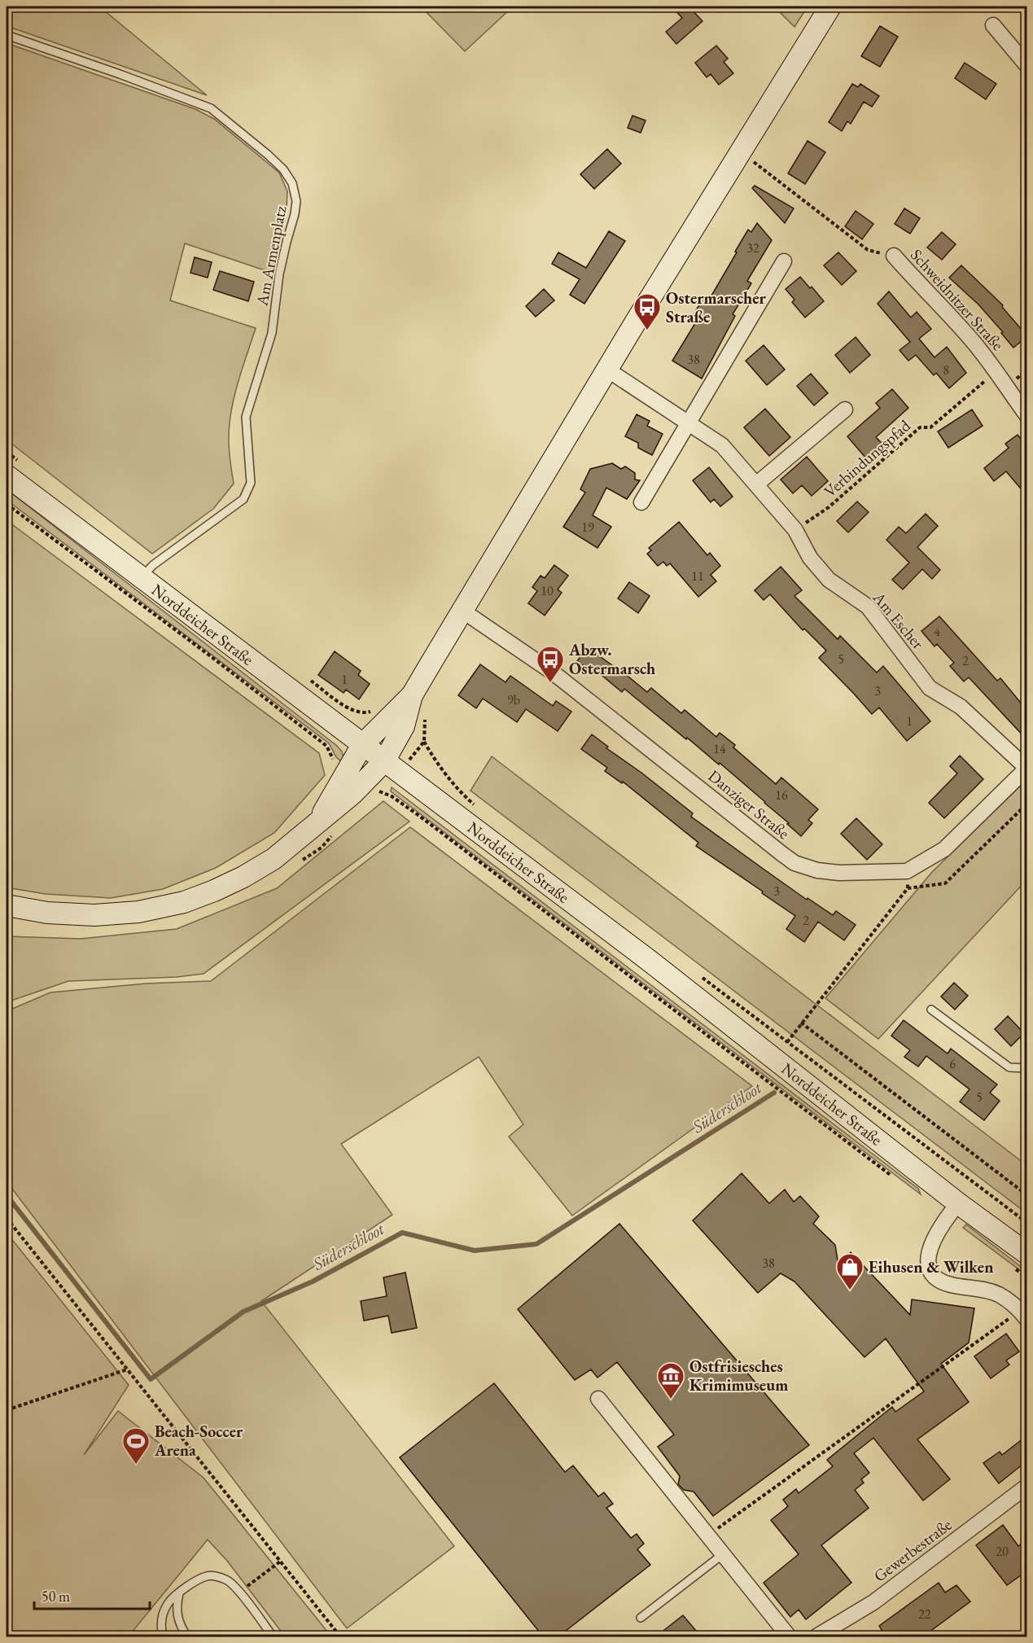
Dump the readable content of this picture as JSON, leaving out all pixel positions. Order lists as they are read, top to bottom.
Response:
{
  "streets": {
    "main road": ["Norddeicher Straße"],
    "street": [
      "Schweidnitzer Straße",
      "Am Escher",
      "Danziger Straße",
      "Gewerbestraße"
    ],
    "lane": ["Am Armenplatz"],
    "path": ["Verbindungspfad"]
  },
  "crossings": [
    ["Am Armenplatz", "Norddeicher Straße"],
    ["Verbindungspfad", "Am Escher"],
    ["Am Escher", "Danziger Straße"]
  ],
  "water": ["Süderschloot"],
  "places": {
    "bus stop": ["Ostermarscher Straße", "Abzw. Ostermarsch"],
    "shop": ["Eihusen & Wilken"],
    "museum": ["Ostfrisiesches Krimimuseum"],
    "sports": ["Beach-Soccer Arena"]
  },
  "house_numbers": [
    "32",
    "38",
    "8",
    "19",
    "11",
    "10",
    "4",
    "5",
    "2",
    "1",
    "3",
    "9b",
    "1",
    "14",
    "16",
    "3",
    "2",
    "6",
    "5",
    "38",
    "20",
    "22"
  ],
  "scale_bar": "50 m"
}
